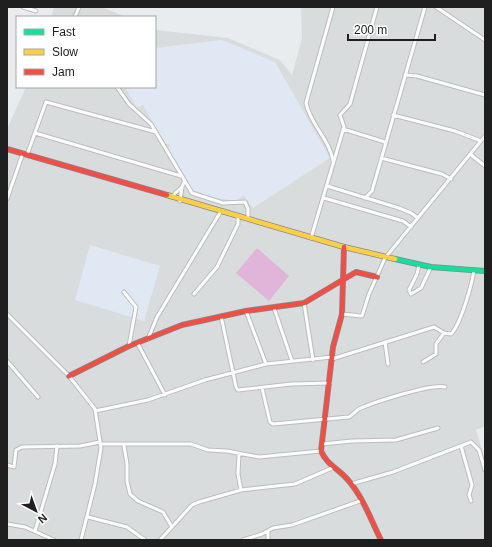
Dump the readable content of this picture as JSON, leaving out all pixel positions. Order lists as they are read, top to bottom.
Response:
{
  "legend": ["Fast", "Slow", "Jam"],
  "scale_bar": "200 m",
  "north": "bottom right"
}
